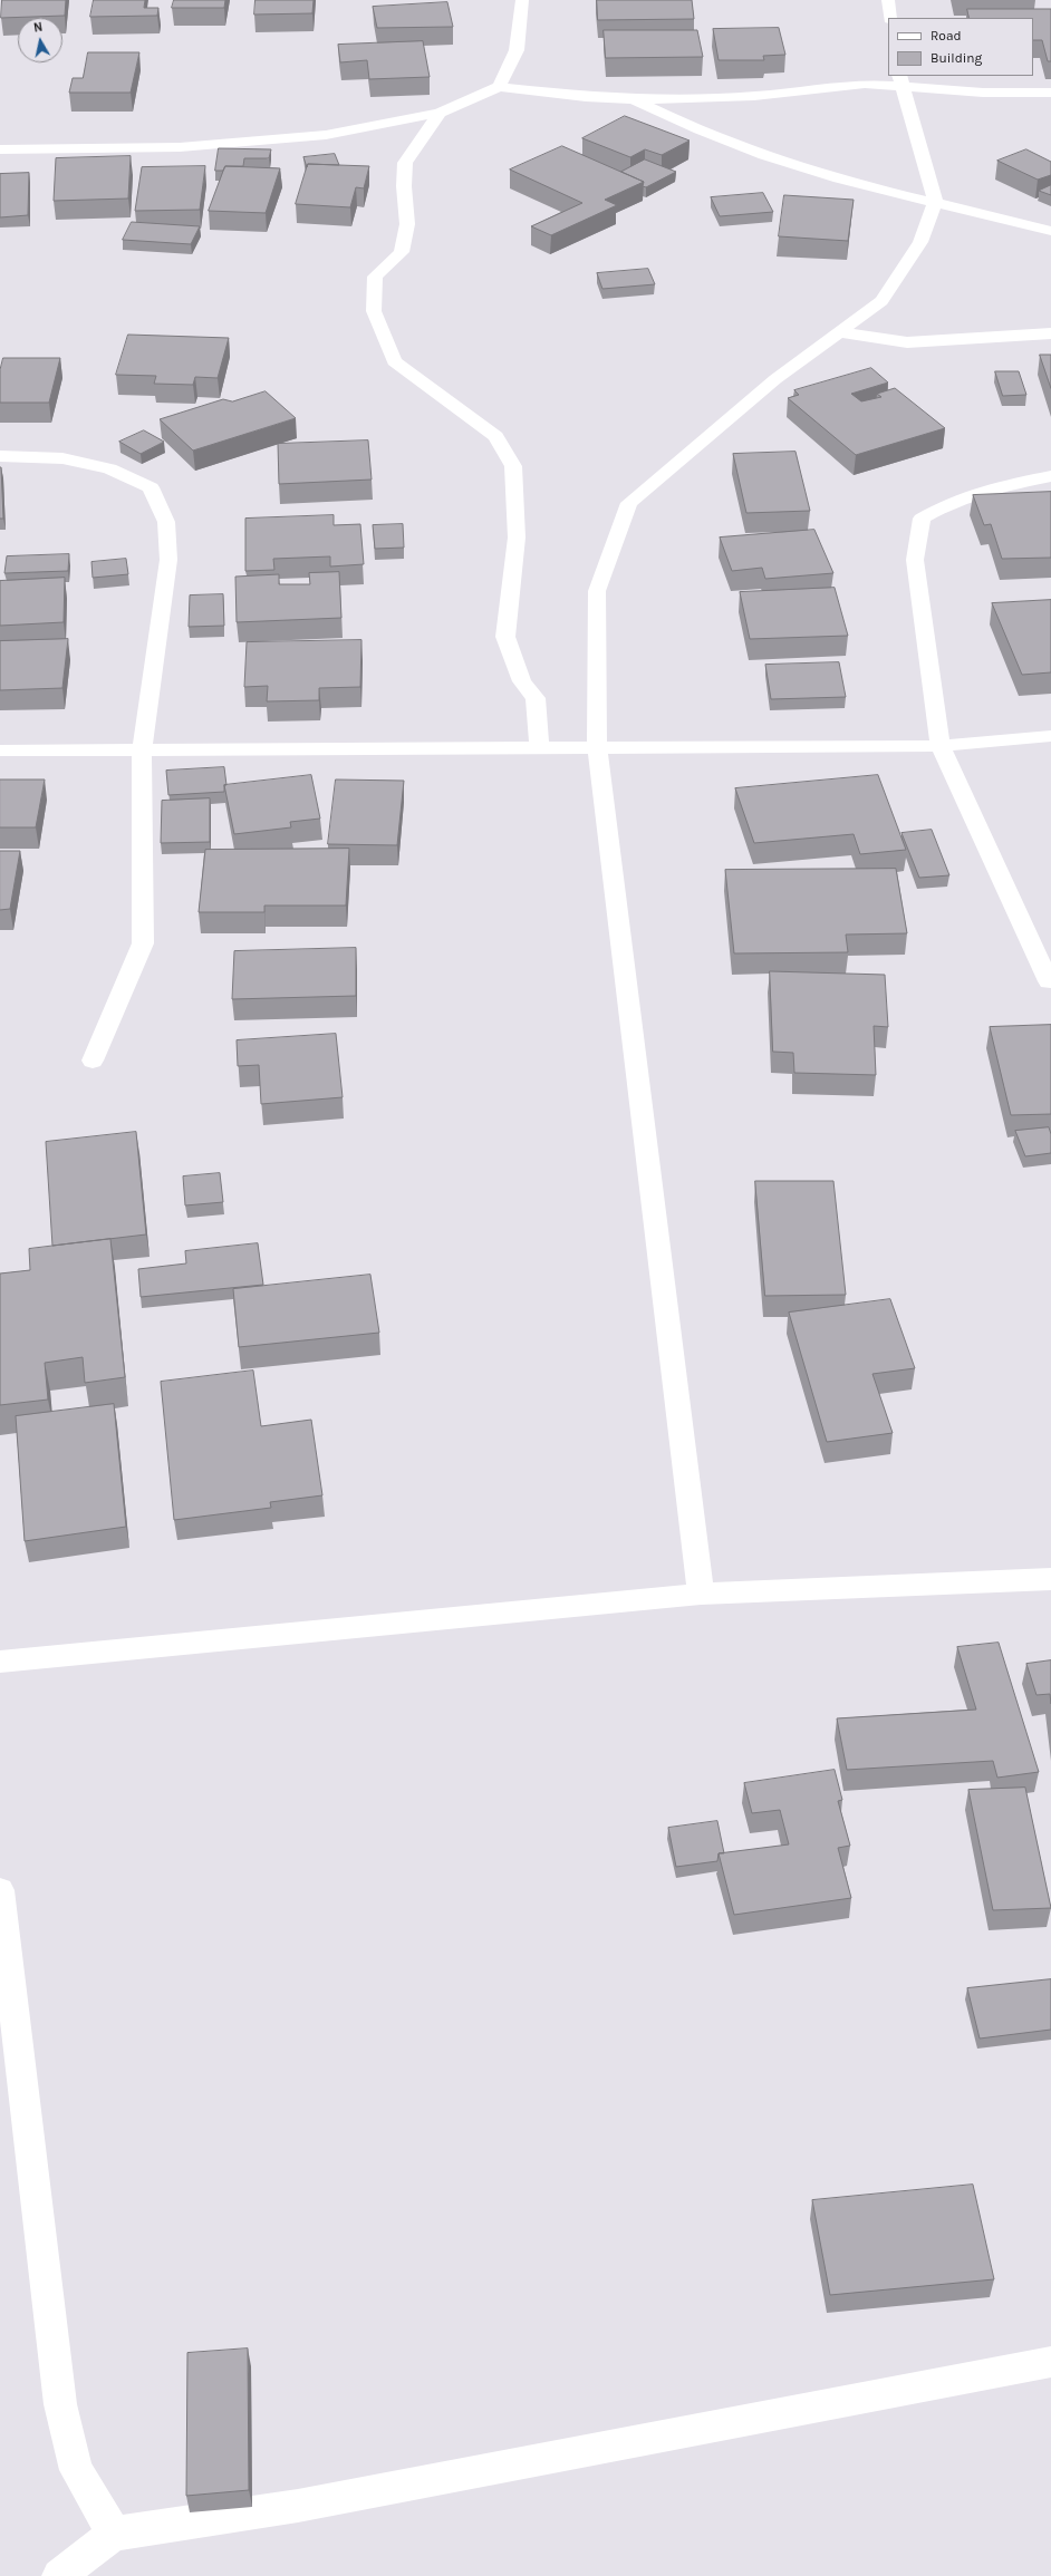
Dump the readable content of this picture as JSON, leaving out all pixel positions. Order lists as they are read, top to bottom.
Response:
{
  "legend": ["Road", "Building"],
  "north": "top"
}
